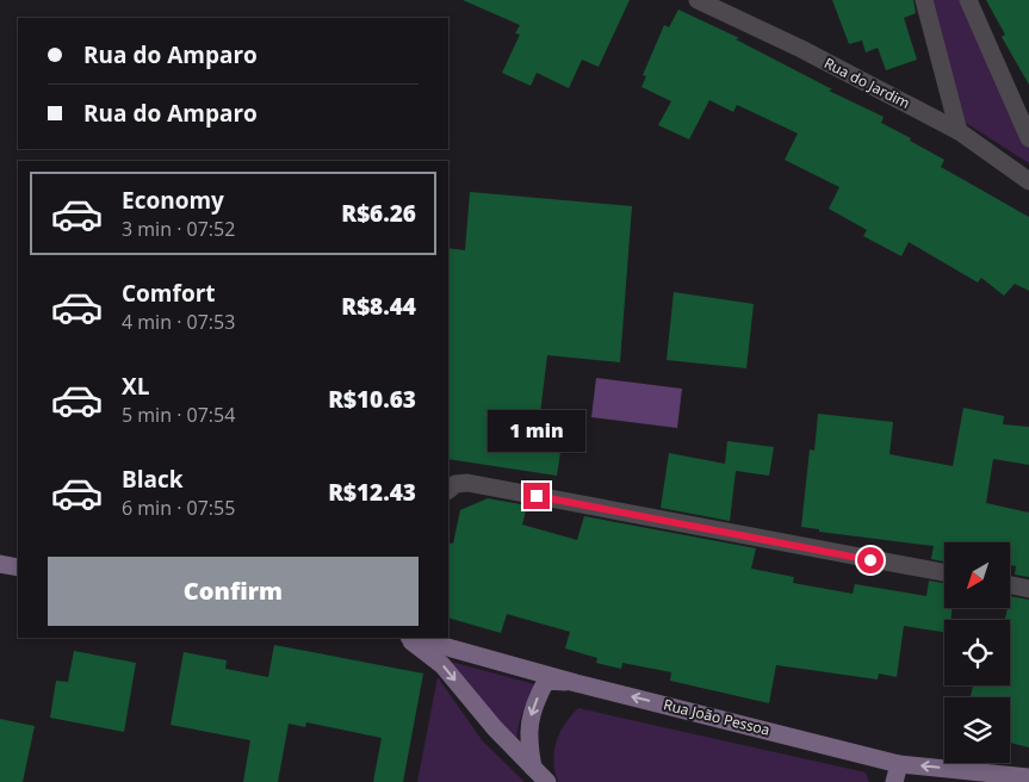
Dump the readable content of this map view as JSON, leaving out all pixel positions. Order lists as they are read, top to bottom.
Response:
{
  "streets": {
    "main road": ["Rua João Pessoa"],
    "street": ["Rua do Jardim"]
  },
  "one_way": ["Rua João Pessoa"],
  "north": "bottom left",
  "page": {
    "banner": ["Rua do Amparo", "Rua do Amparo"],
    "list": [
      {
        "name": "Economy",
        "note": "3 min · 07:52",
        "value": "R$6.26"
      },
      {
        "name": "Comfort",
        "note": "4 min · 07:53",
        "value": "R$8.44"
      },
      {
        "name": "XL",
        "note": "5 min · 07:54",
        "value": "R$10.63"
      },
      {
        "name": "Black",
        "note": "6 min · 07:55",
        "value": "R$12.43"
      }
    ],
    "bubble": "1 min",
    "buttons": "Confirm"
  }
}
